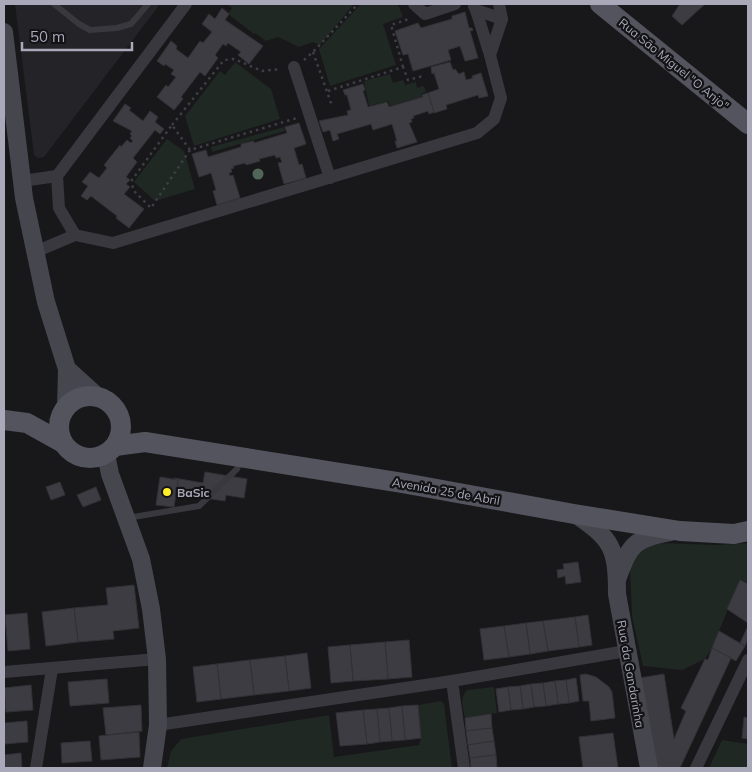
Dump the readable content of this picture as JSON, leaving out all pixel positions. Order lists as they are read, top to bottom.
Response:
{
  "streets": {
    "main road": ["Rua São Miguel \"O Anjo\"", "Avenida 25 de Abril"],
    "street": ["Rua da Gandarinha"]
  },
  "crossings": [
    ["Avenida 25 de Abril", "Rua da Gandarinha"]
  ],
  "places": ["BaSic"],
  "scale_bar": "50 m"
}
